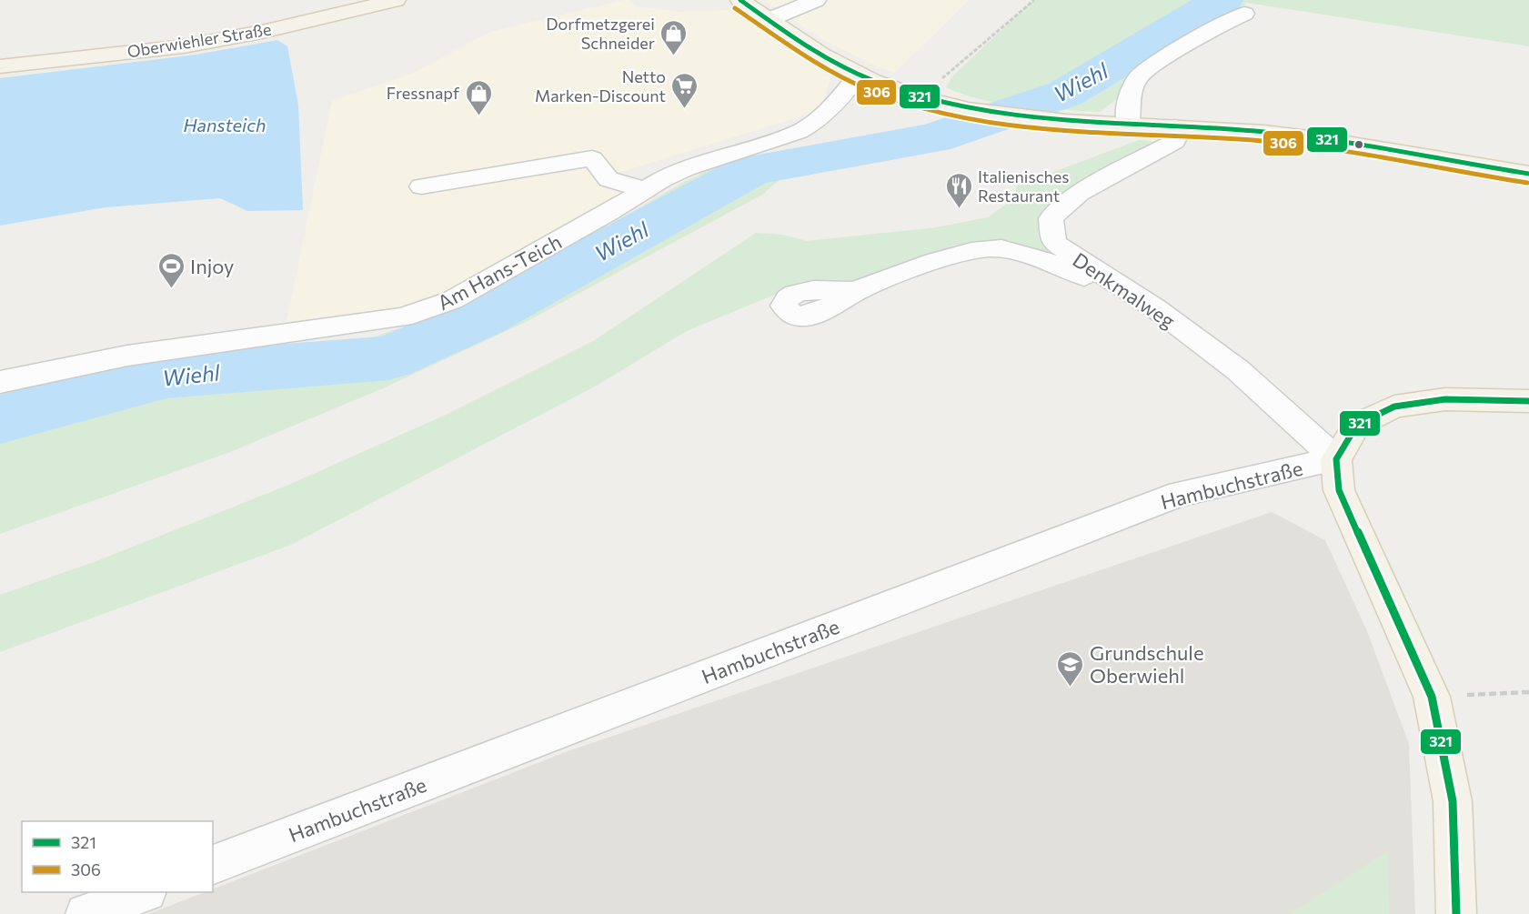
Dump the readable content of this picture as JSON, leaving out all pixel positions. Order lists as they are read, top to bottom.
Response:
{
  "streets": {
    "main road": ["Oberwiehler Straße"],
    "street": ["Am Hans-Teich", "Denkmalweg", "Hambuchstraße"]
  },
  "crossings": [
    ["Denkmalweg", "Hambuchstraße"]
  ],
  "water": ["Wiehl", "Hansteich"],
  "places": {
    "shop": ["Dorfmetzgerei Schneider", "Fressnapf"],
    "supermarket": ["Netto Marken-Discount"],
    "restaurant": ["Italienisches Restaurant"],
    "sports": ["Injoy"],
    "school or university": ["Grundschule Oberwiehl"]
  },
  "lines": ["transit line 321", "transit line 306"],
  "legend": ["321", "306"]
}
